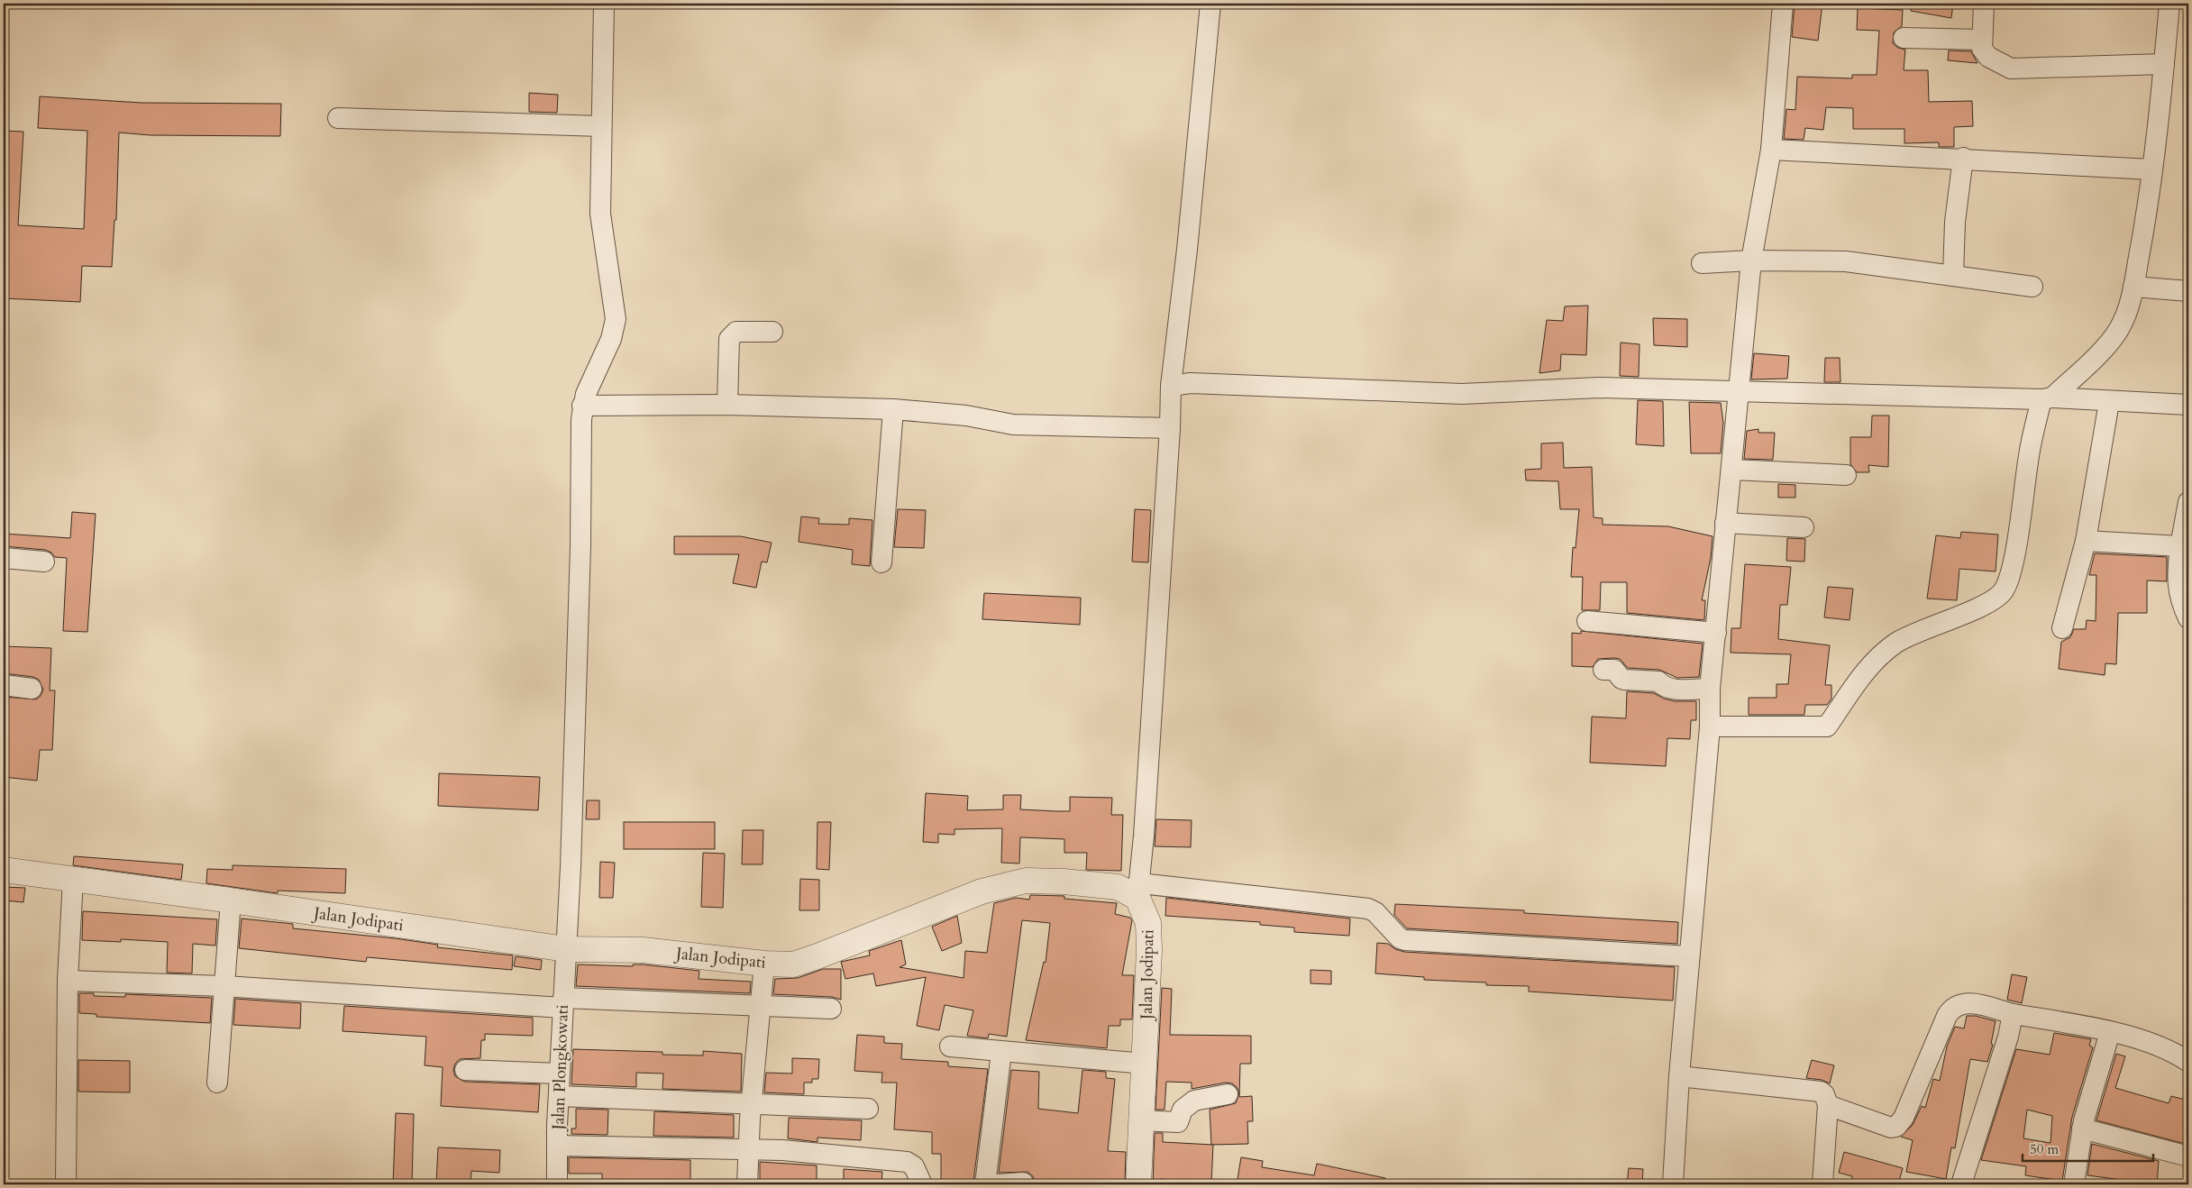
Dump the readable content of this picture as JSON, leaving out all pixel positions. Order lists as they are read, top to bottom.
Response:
{
  "streets": {
    "street": ["Jalan Jodipati", "Jalan Plongkowati"]
  },
  "crossings": [
    ["Jalan Jodipati", "Jalan Plongkowati"]
  ],
  "scale_bar": "50 m"
}
